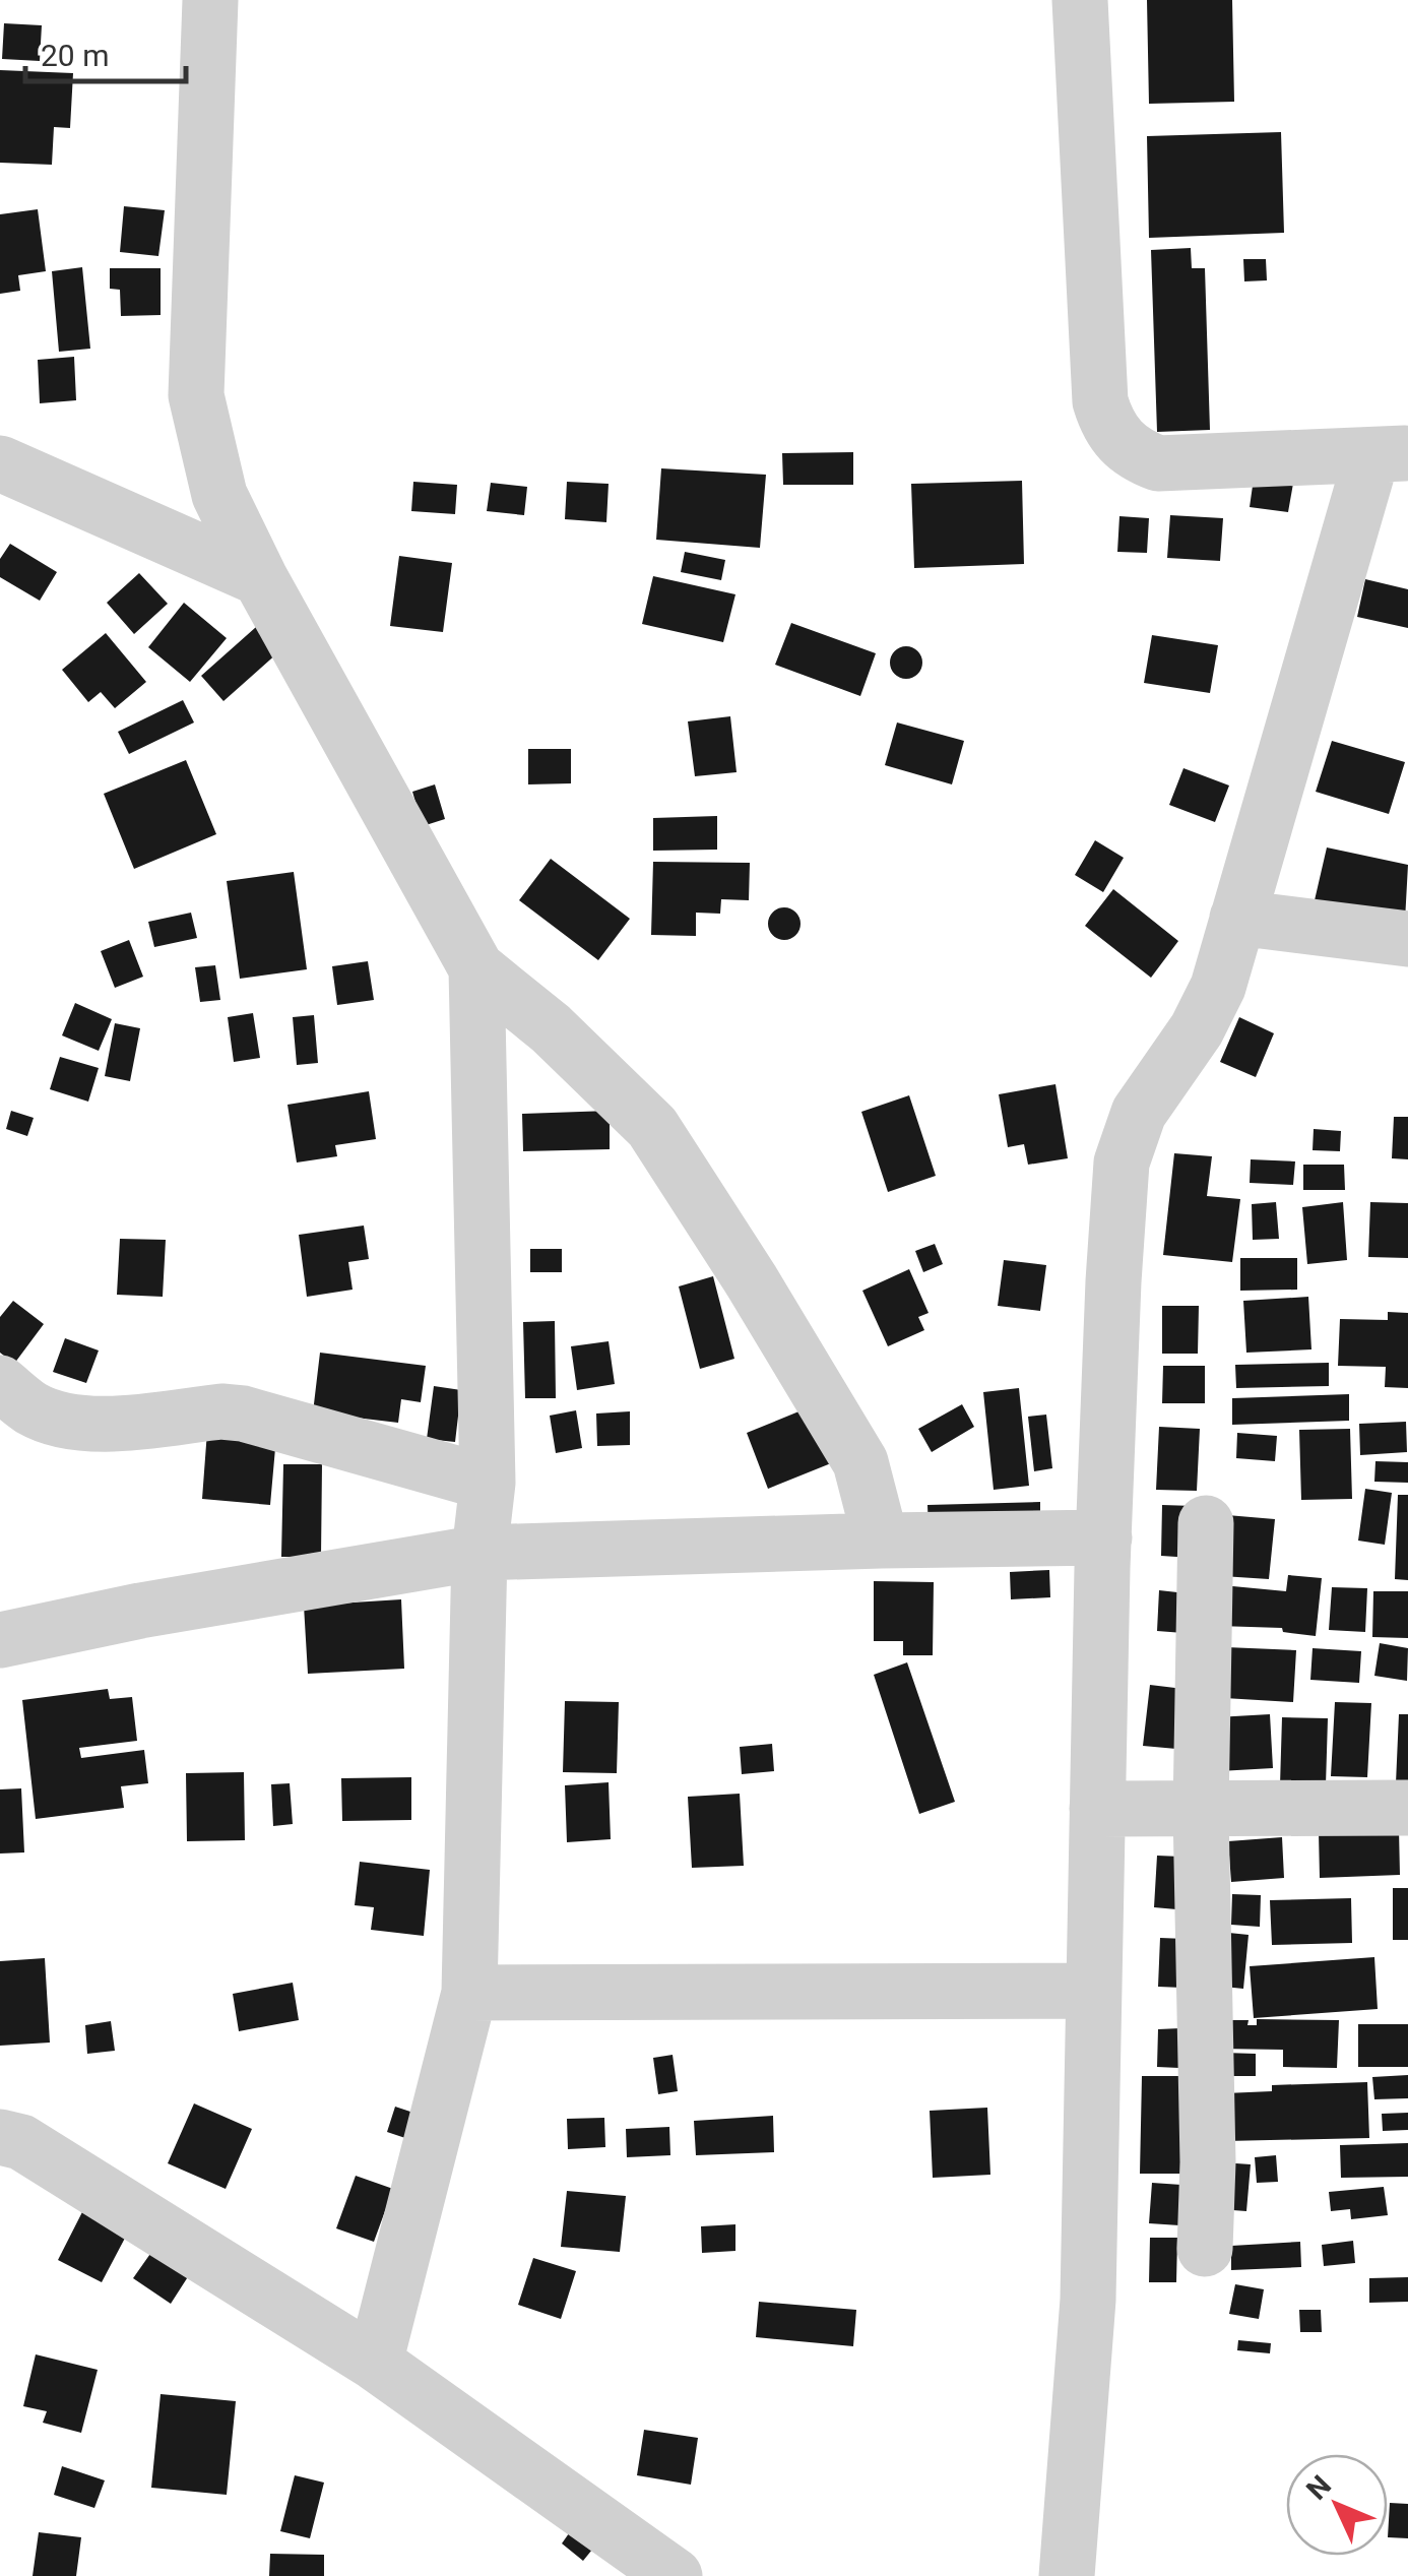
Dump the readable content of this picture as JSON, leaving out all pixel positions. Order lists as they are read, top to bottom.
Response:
{
  "scale_bar": "20 m",
  "north": "top left"
}
